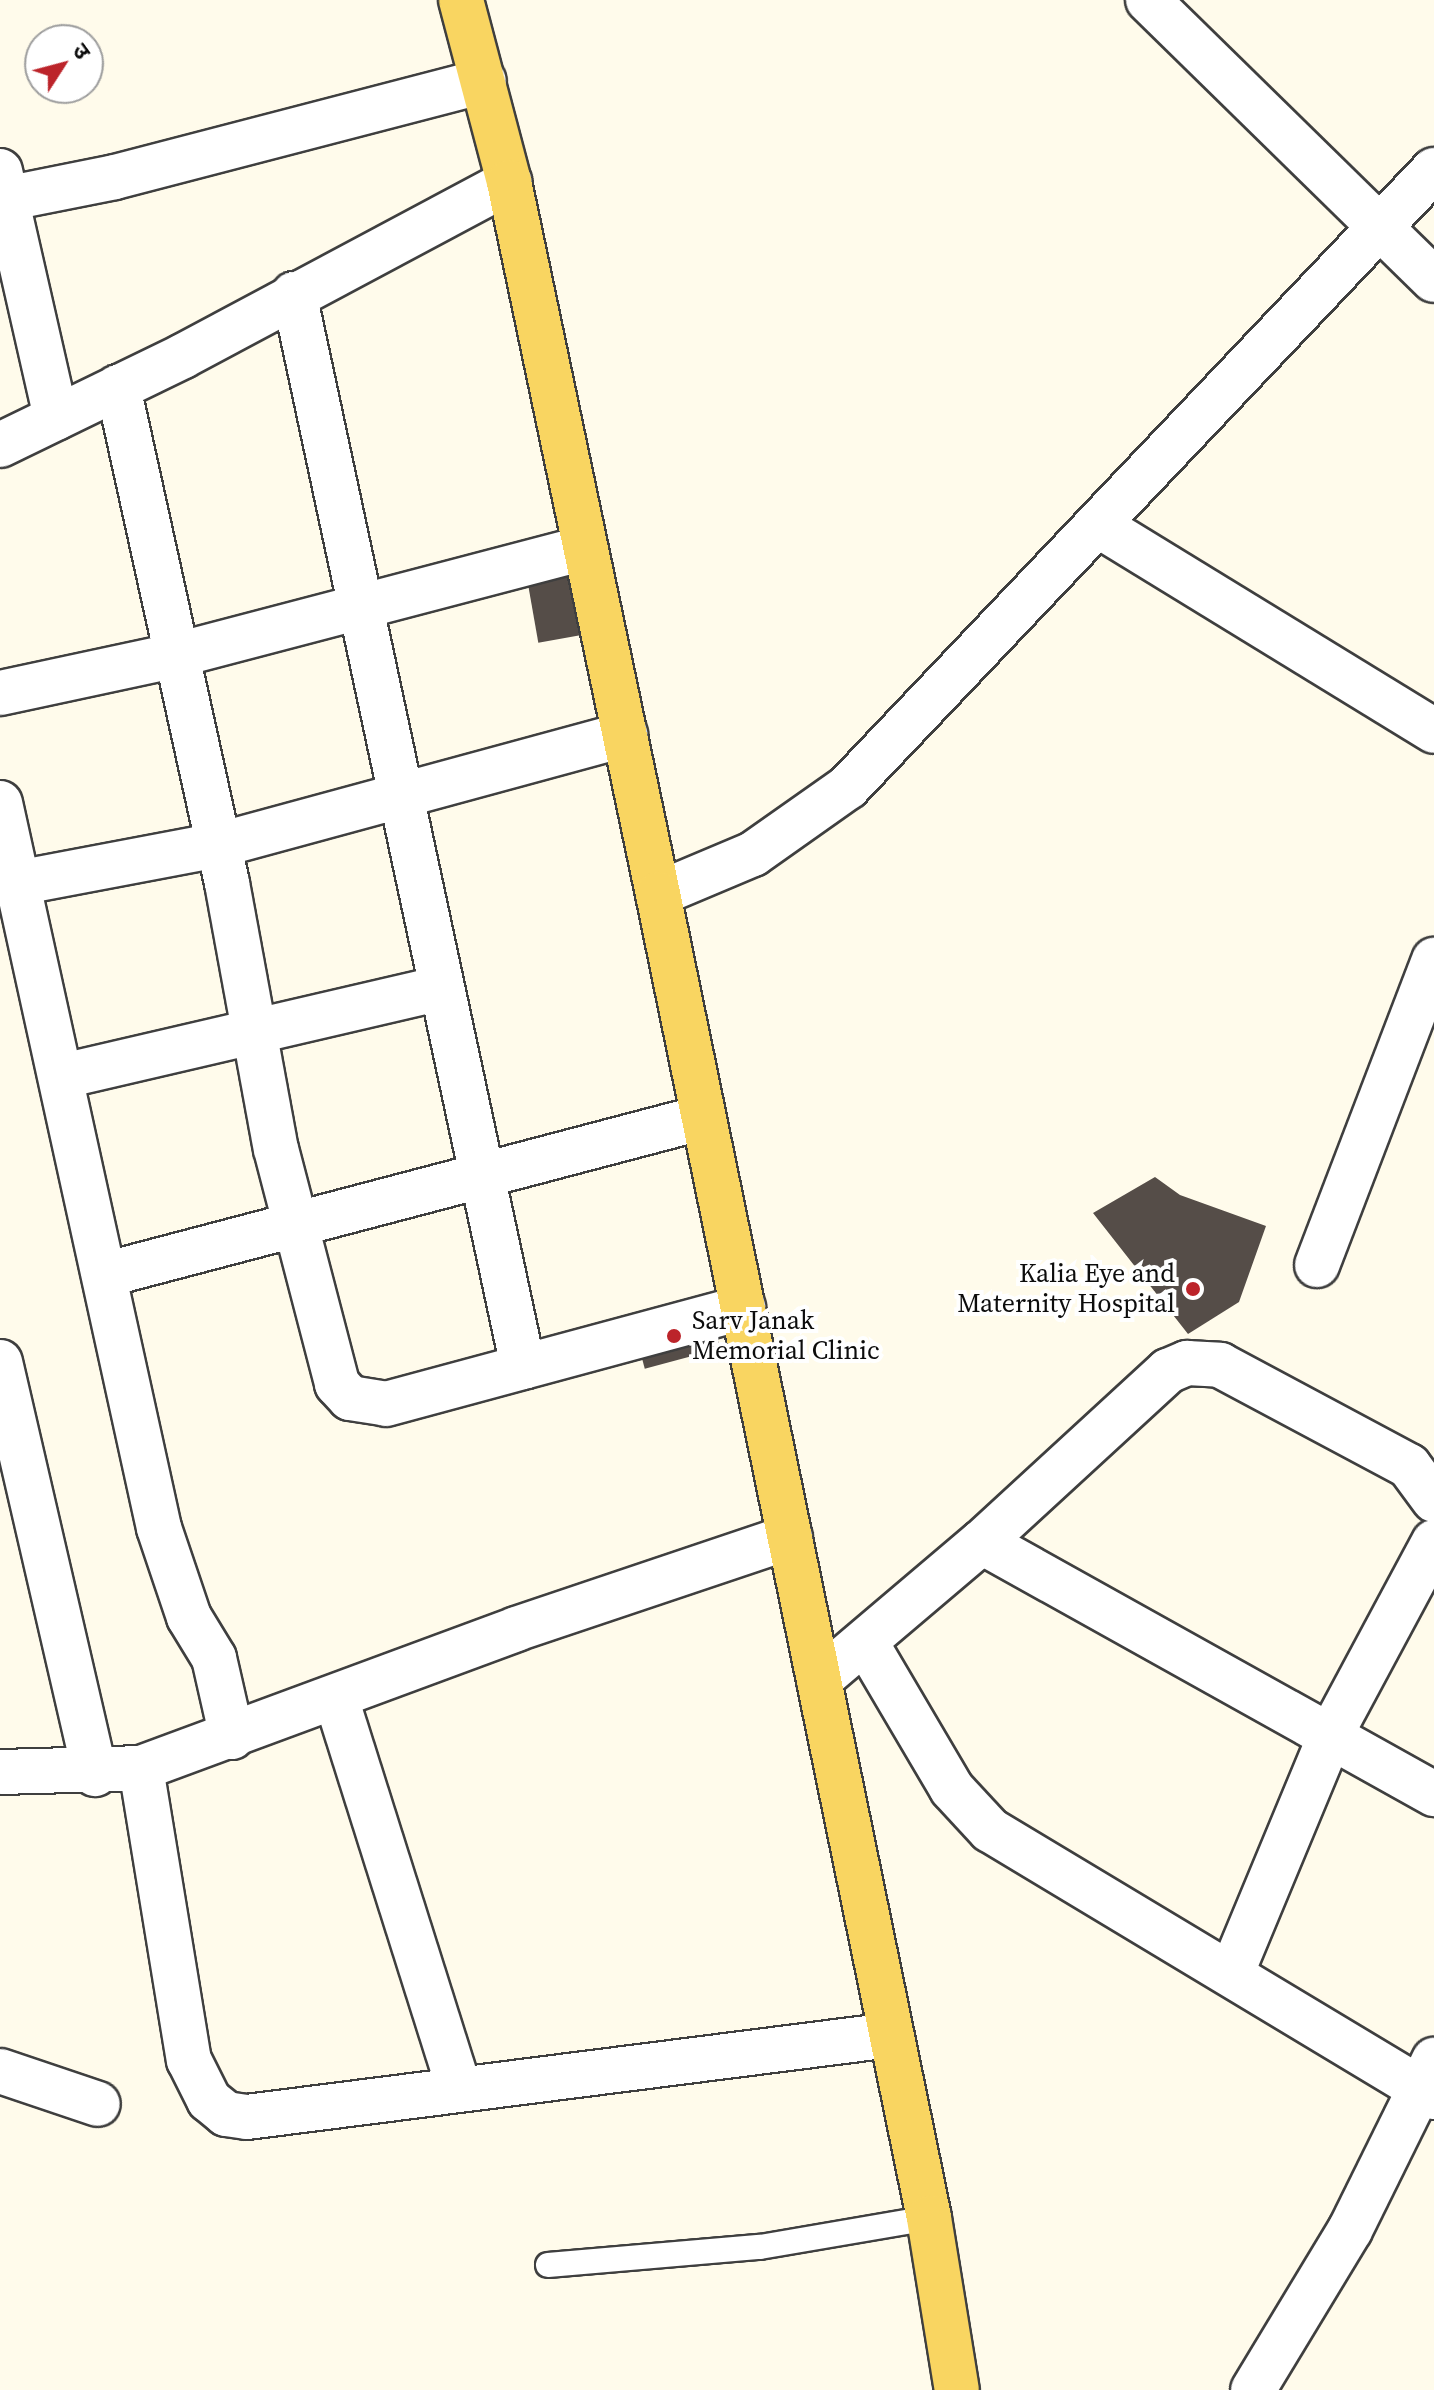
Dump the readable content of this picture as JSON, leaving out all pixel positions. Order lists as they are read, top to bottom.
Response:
{
  "places": ["Kalia Eye and Maternity Hospital", "Sarv Janak Memorial Clinic"],
  "north": "top right"
}
